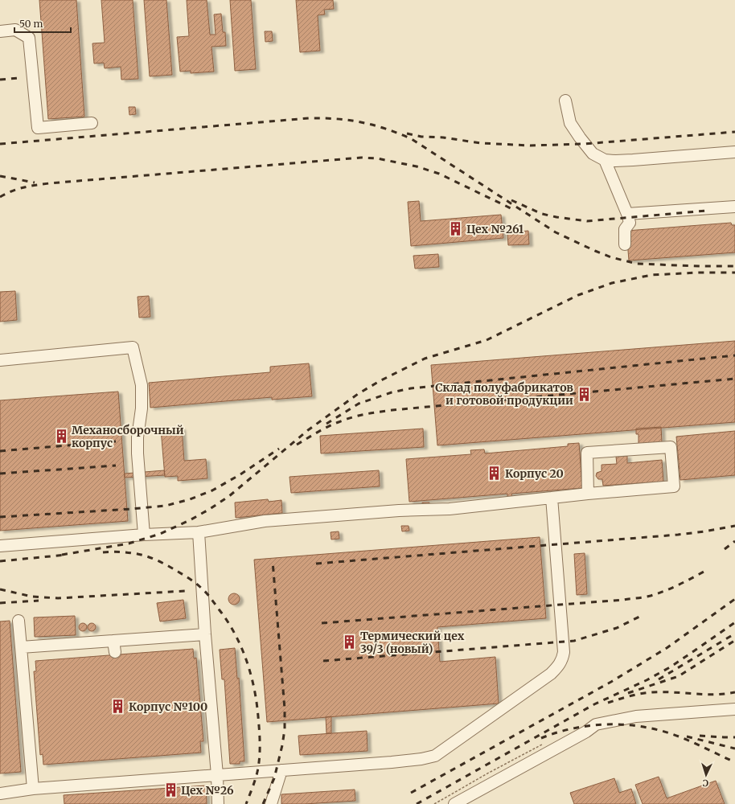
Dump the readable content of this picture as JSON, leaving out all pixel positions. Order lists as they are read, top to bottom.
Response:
{
  "places": {
    "building": [
      "Цех №261",
      "Склад полуфабрикатов и готовой продукции",
      "Механосборочный корпус",
      "Корпус 20",
      "Термический цех 39/3 (новый)",
      "Корпус №100",
      "Цех №26"
    ]
  },
  "scale_bar": "50 m",
  "north": "bottom"
}
